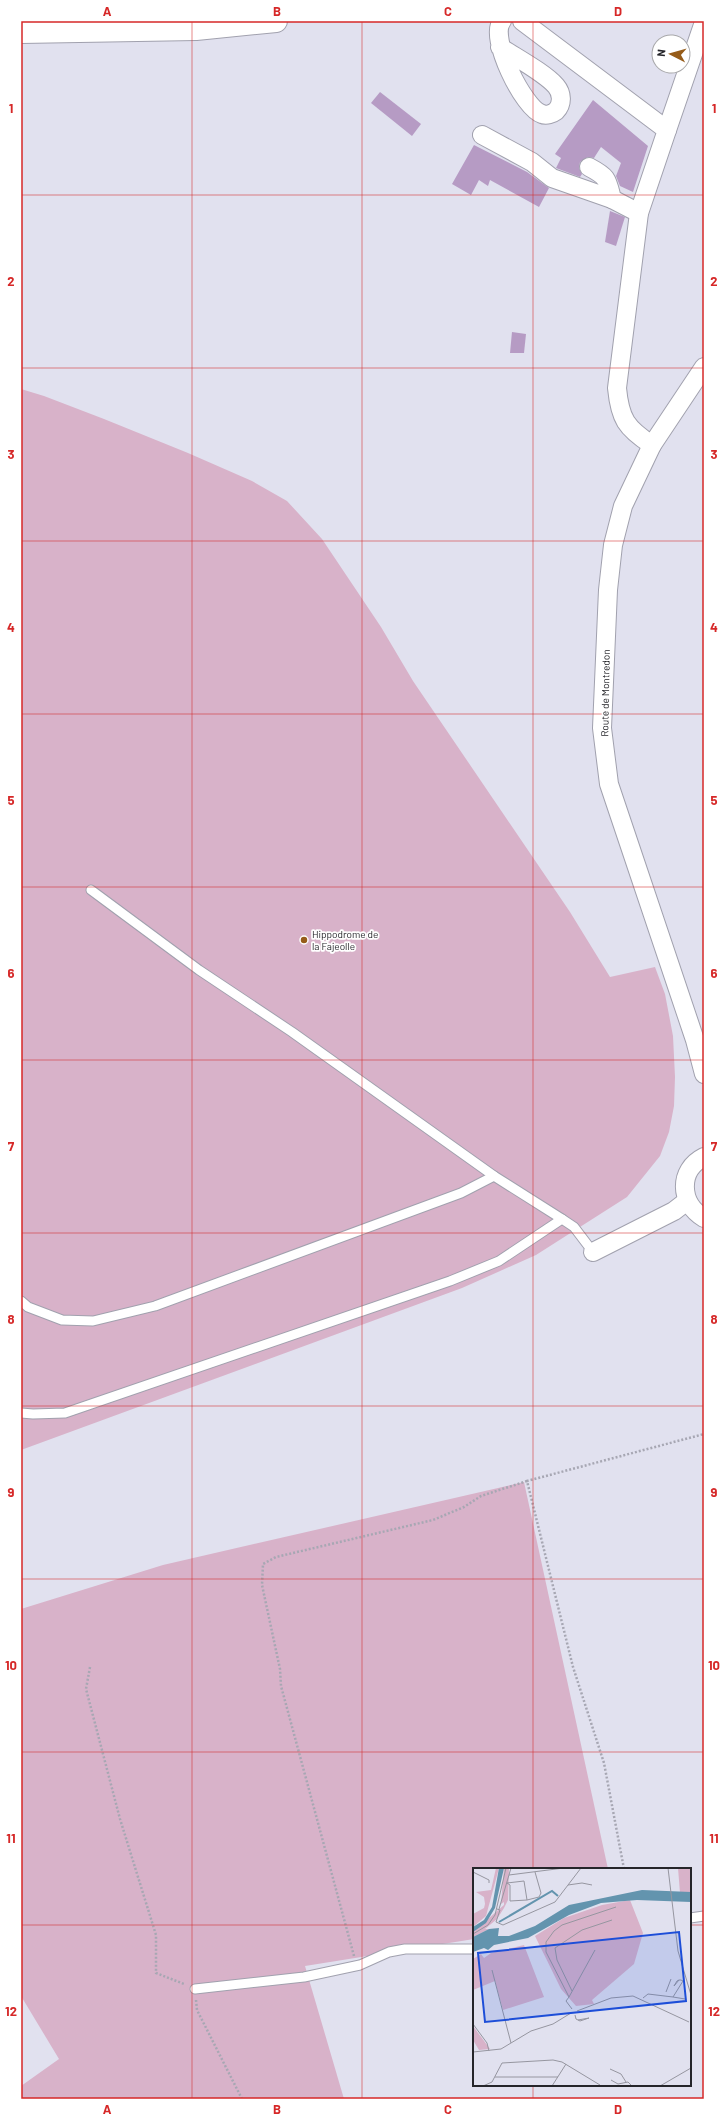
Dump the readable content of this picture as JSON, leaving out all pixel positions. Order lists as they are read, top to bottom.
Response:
{
  "streets": {
    "street": ["Route de Montredon"]
  },
  "places": ["Hippodrome de la Fajeolle"],
  "north": "left",
  "grid": {
    "columns": [
      "A",
      "B",
      "C",
      "D"
    ],
    "rows": [
      "1",
      "2",
      "3",
      "4",
      "5",
      "6",
      "7",
      "8",
      "9",
      "10",
      "11",
      "12"
    ]
  }
}
